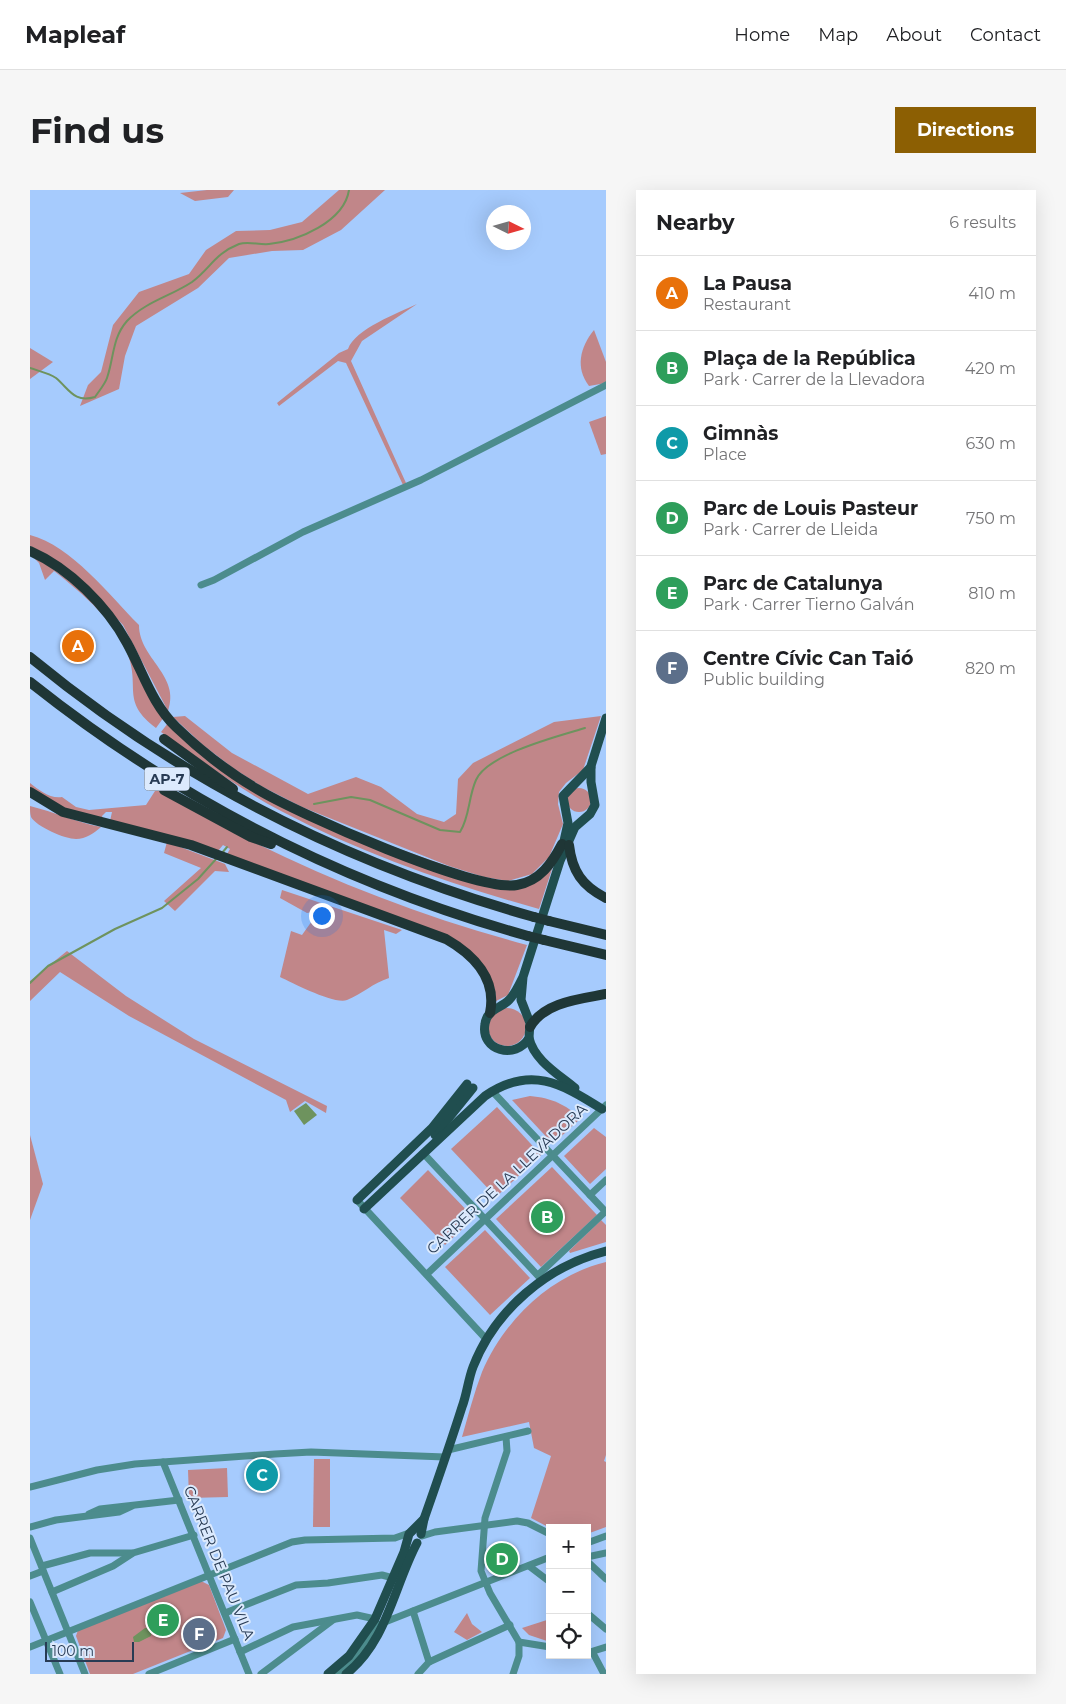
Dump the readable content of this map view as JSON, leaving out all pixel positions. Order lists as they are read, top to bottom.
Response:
{
  "streets": {
    "highway": ["AP-7"],
    "street": ["CARRER DE LA LLEVADORA", "CARRER DE PAU VILA"]
  },
  "scale_bar": "100 m",
  "north": "right",
  "page": {
    "header": "Mapleaf",
    "nav": [
      "Home",
      "Map",
      "About",
      "Contact"
    ],
    "buttons": "Directions",
    "title": "Find us",
    "heading": ["Nearby", "6 results"],
    "list": [
      {
        "mark": "A",
        "name": "La Pausa",
        "note": "Restaurant",
        "value": "410 m"
      },
      {
        "mark": "B",
        "name": "Plaça de la República",
        "note": "Park · Carrer de la Llevadora",
        "value": "420 m"
      },
      {
        "mark": "C",
        "name": "Gimnàs",
        "note": "Place",
        "value": "630 m"
      },
      {
        "mark": "D",
        "name": "Parc de Louis Pasteur",
        "note": "Park · Carrer de Lleida",
        "value": "750 m"
      },
      {
        "mark": "E",
        "name": "Parc de Catalunya",
        "note": "Park · Carrer Tierno Galván",
        "value": "810 m"
      },
      {
        "mark": "F",
        "name": "Centre Cívic Can Taió",
        "note": "Public building",
        "value": "820 m"
      }
    ],
    "pins": [
      "A",
      "B",
      "C",
      "D",
      "E",
      "F"
    ],
    "map_buttons": ["+", "−"],
    "scale": "100 m"
  }
}
